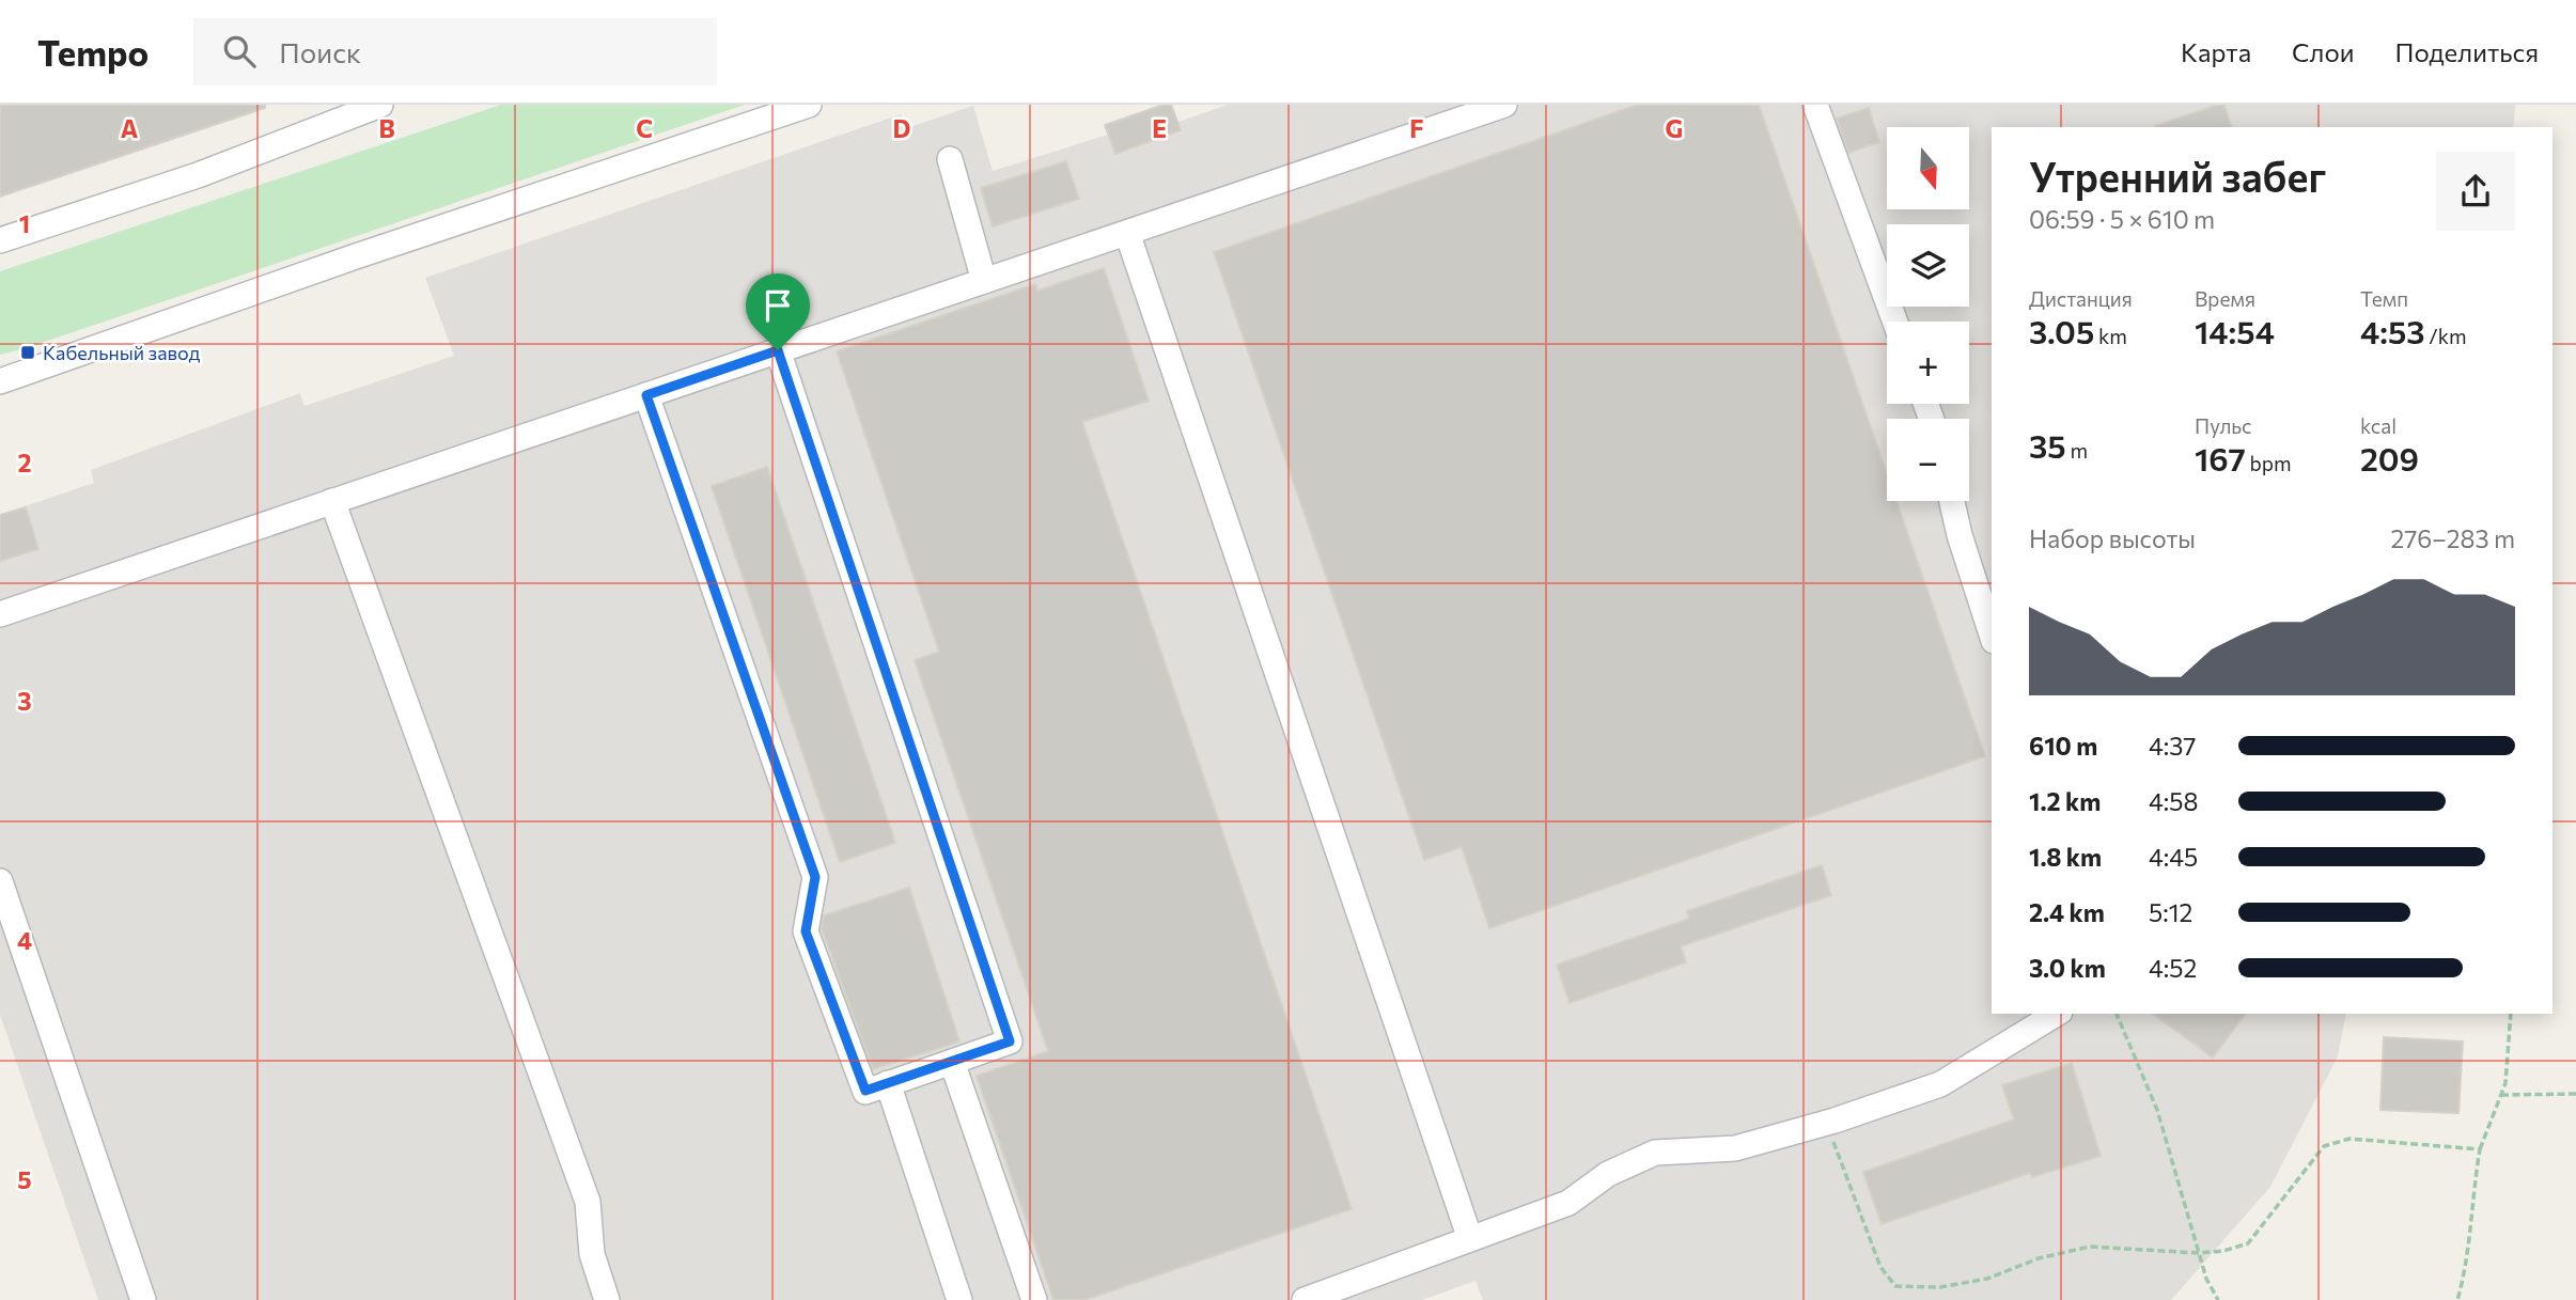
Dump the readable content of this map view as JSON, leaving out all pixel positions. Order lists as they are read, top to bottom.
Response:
{
  "places": {
    "transit": ["Кабельный завод"]
  },
  "north": "bottom",
  "page": {
    "header": "Tempo",
    "search": "Поиск",
    "nav": ["Карта", "Слои", "Поделиться"],
    "map_buttons": ["+", "−"],
    "heading": ["Утренний забег", "06:59 · 5 × 610 m"],
    "stats": [
      ["Дистанция", "3.05 km"],
      ["Время", "14:54"],
      ["Темп", "4:53 /km"],
      ["35 m"],
      ["Пульс", "167 bpm"],
      ["kcal", "209"]
    ],
    "chart": ["Набор высоты", "276–283 m"],
    "list": [
      {
        "name": "610 m",
        "note": "4:37"
      },
      {
        "name": "1.2 km",
        "note": "4:58"
      },
      {
        "name": "1.8 km",
        "note": "4:45"
      },
      {
        "name": "2.4 km",
        "note": "5:12"
      },
      {
        "name": "3.0 km",
        "note": "4:52"
      }
    ]
  },
  "grid": {
    "columns": [
      "A",
      "B",
      "C",
      "D",
      "E",
      "F",
      "G"
    ],
    "rows": [
      "1",
      "2",
      "3",
      "4",
      "5"
    ]
  }
}
